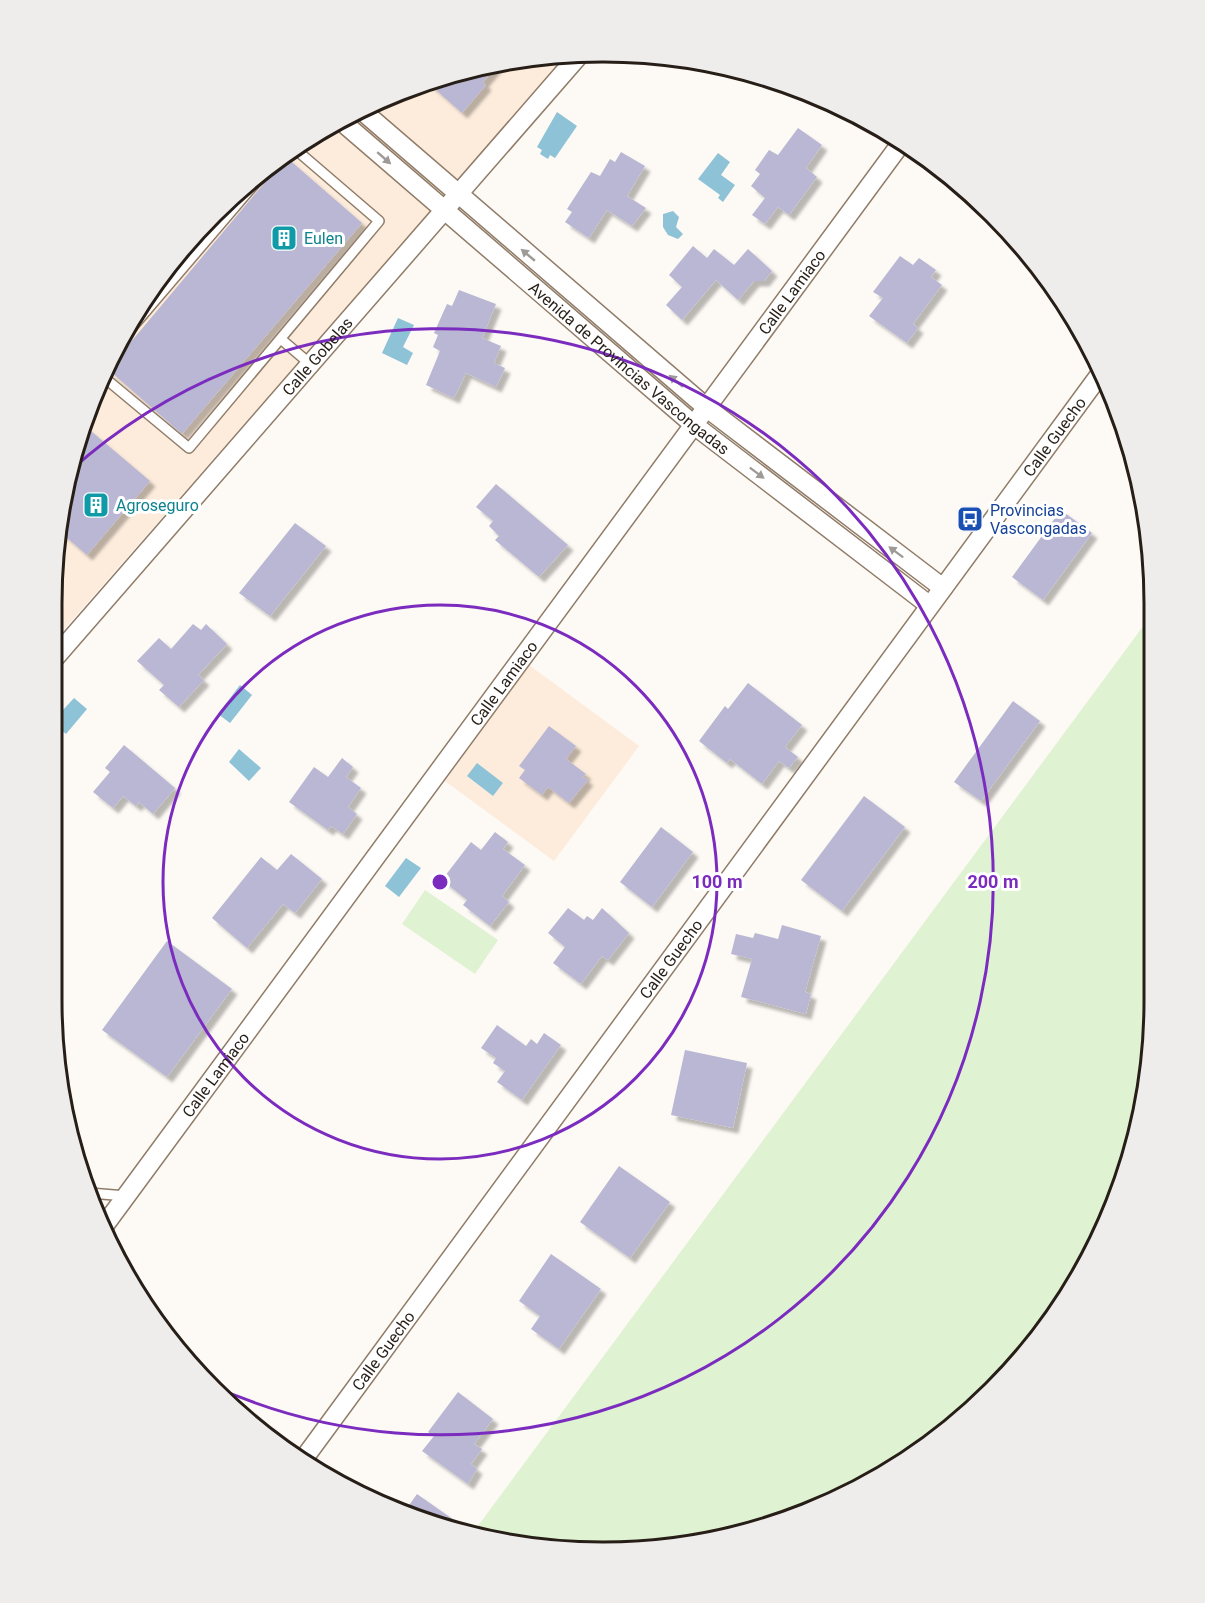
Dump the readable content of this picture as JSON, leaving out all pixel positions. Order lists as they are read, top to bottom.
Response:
{
  "streets": {
    "street": [
      "Calle Lamiaco",
      "Calle Gobelas",
      "Avenida de Provincias Vascongadas",
      "Calle Guecho"
    ]
  },
  "crossings": [
    ["Calle Lamiaco", "Avenida de Provincias Vascongadas"],
    ["Calle Gobelas", "Avenida de Provincias Vascongadas"],
    ["Avenida de Provincias Vascongadas", "Calle Guecho"]
  ],
  "places": {
    "building": ["Eulen", "Agroseguro"],
    "bus stop": ["Provincias Vascongadas"]
  },
  "rings": ["100 m", "200 m"]
}
